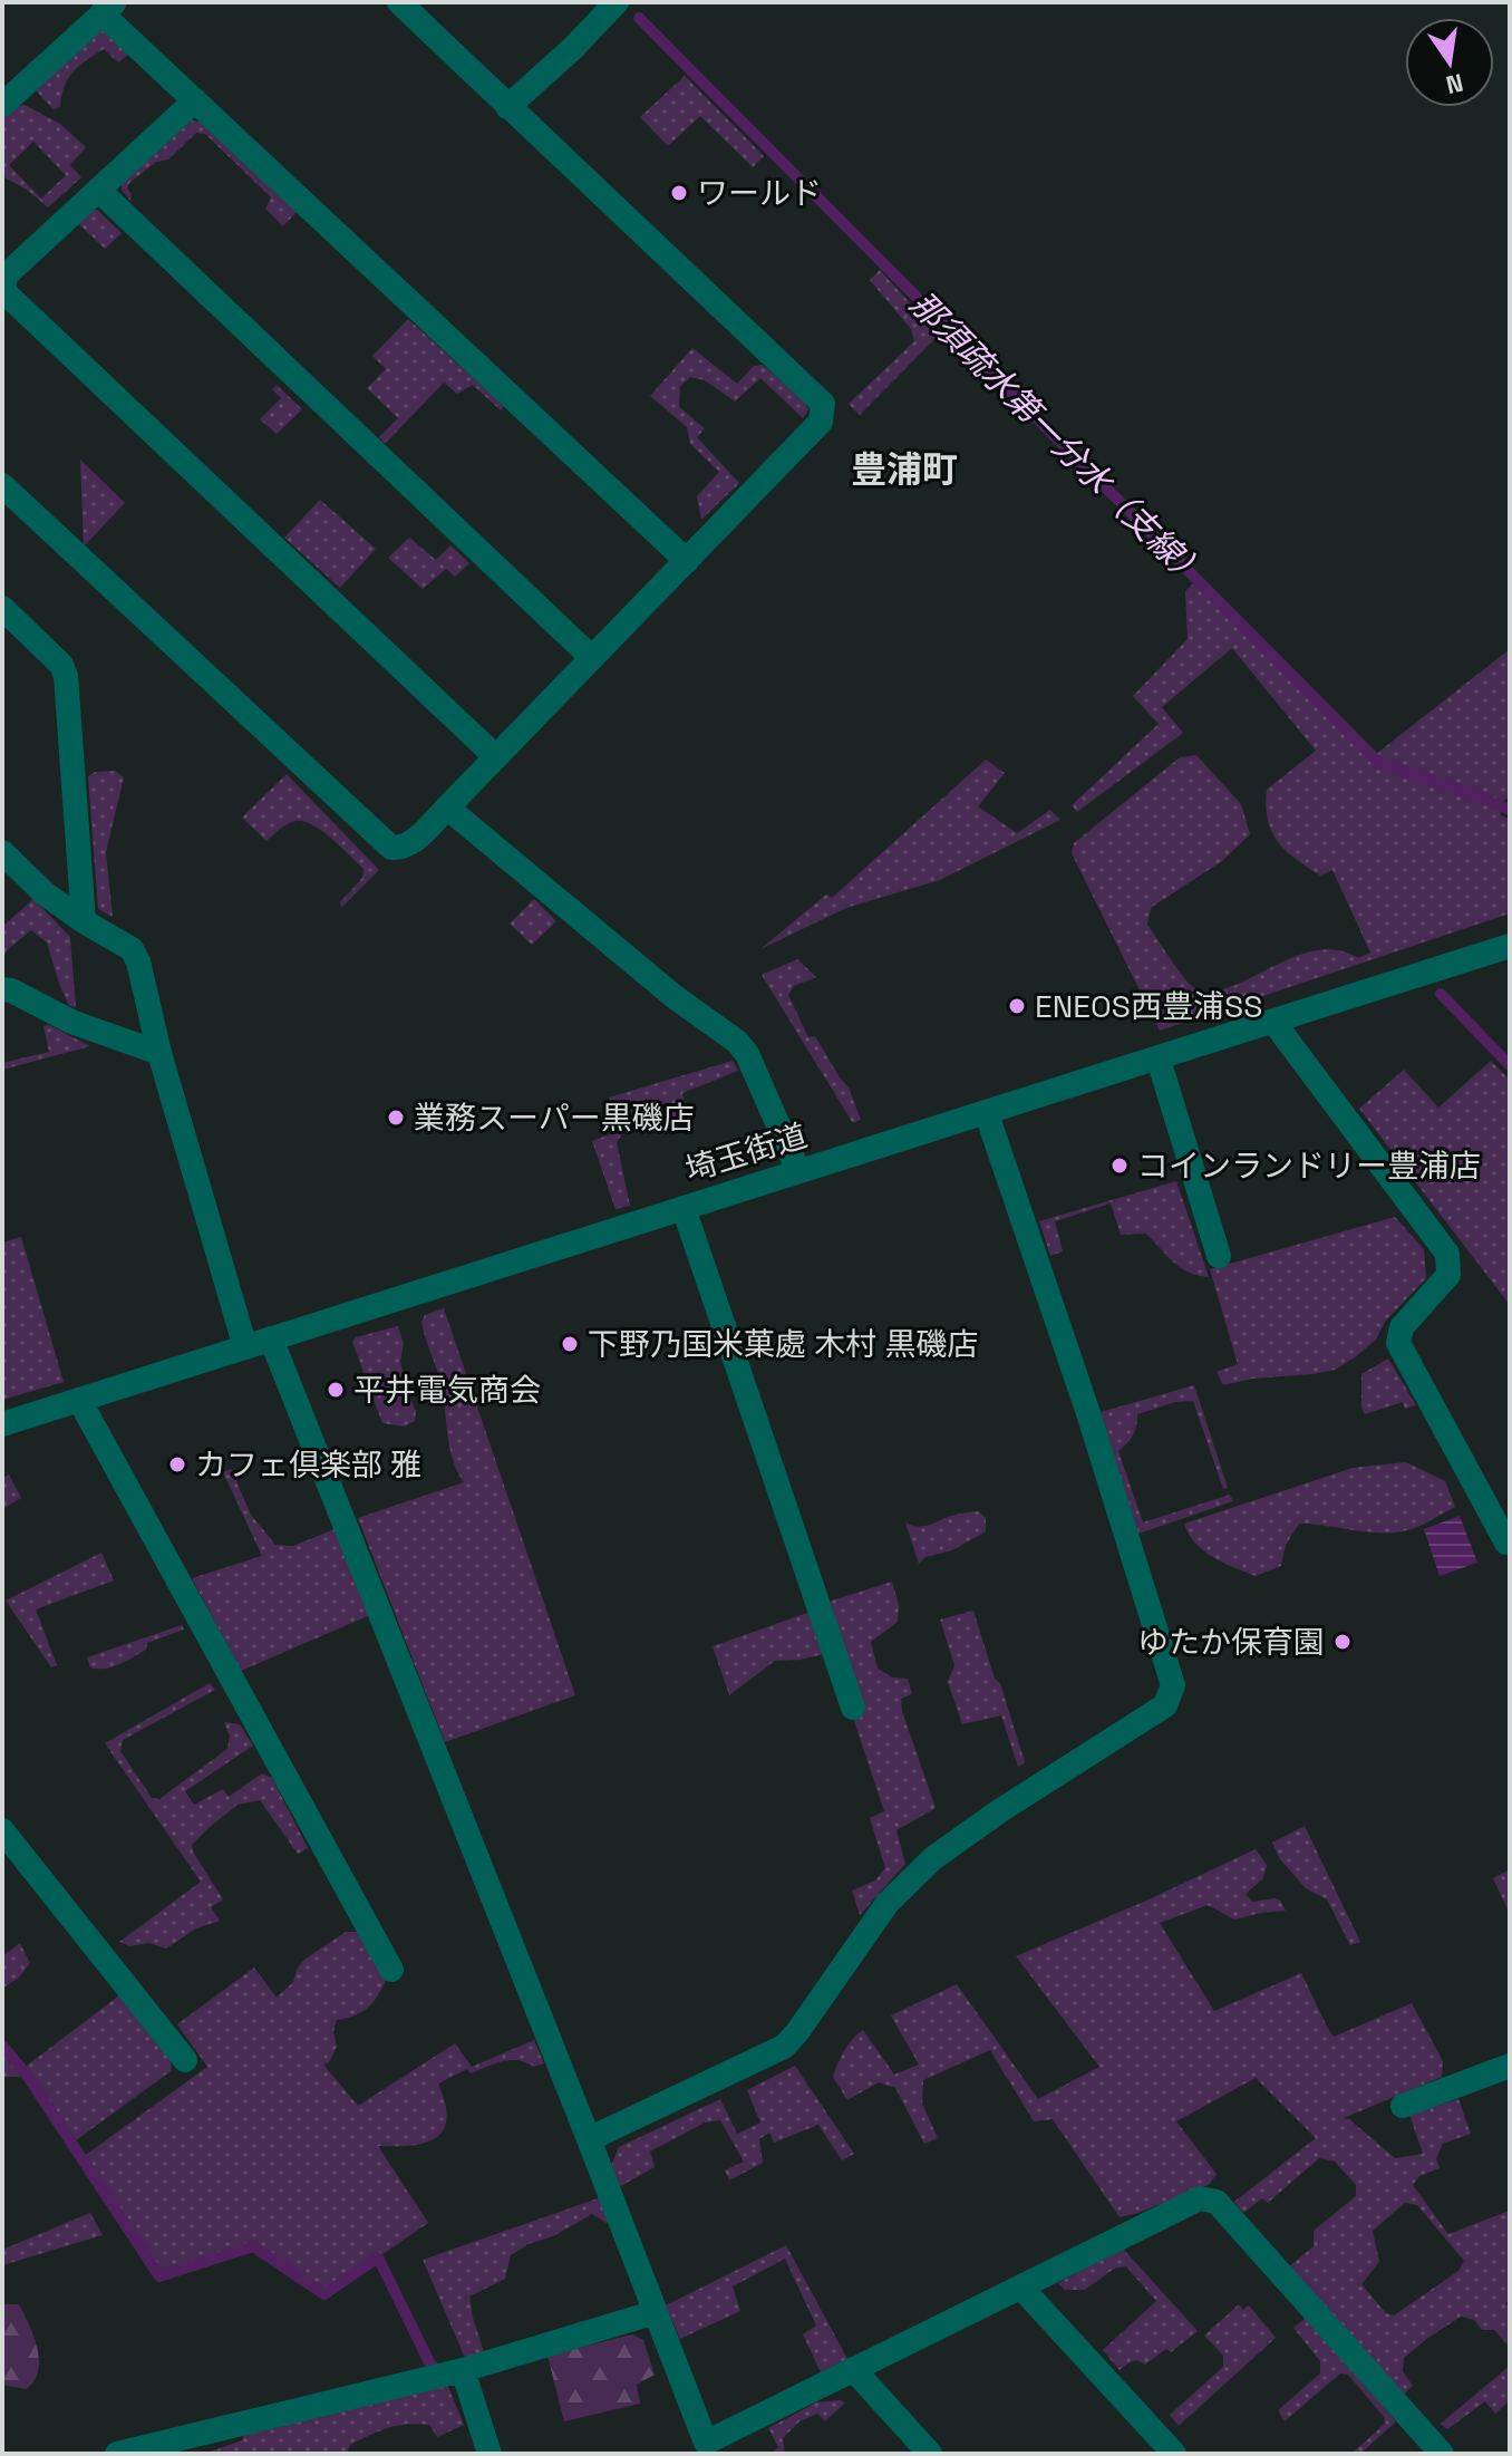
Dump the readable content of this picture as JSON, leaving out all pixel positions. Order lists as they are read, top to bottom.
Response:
{
  "streets": {
    "street": ["埼玉街道"]
  },
  "districts": ["豊浦町"],
  "water": ["那須疏水第一分水（支線）"],
  "places": [
    "ワールド",
    "ENEOS西豊浦SS",
    "業務スーパー黒磯店",
    "コインランドリー豊浦店",
    "下野乃国米菓處 木村 黒磯店",
    "平井電気商会",
    "カフェ倶楽部 雅",
    "ゆたか保育園"
  ],
  "north": "bottom"
}
